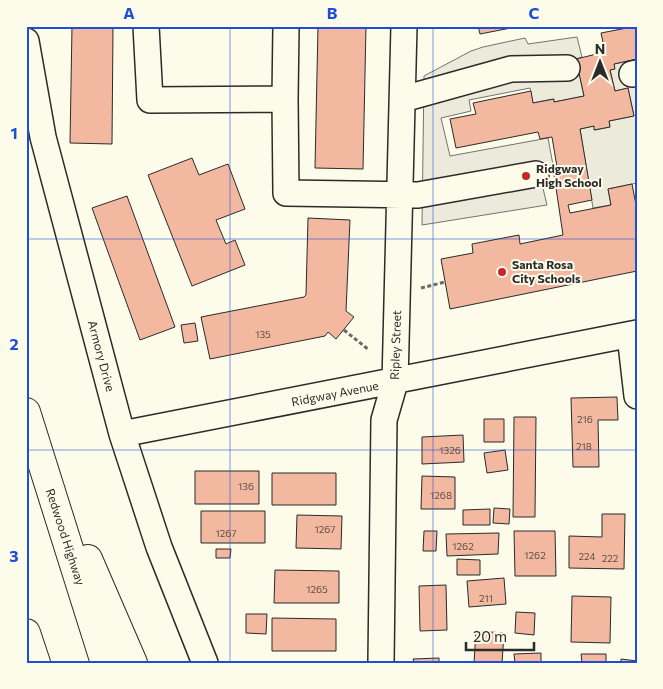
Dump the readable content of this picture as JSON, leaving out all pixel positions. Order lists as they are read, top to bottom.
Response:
{
  "streets": {
    "highway": ["Redwood Highway"],
    "street": ["Ripley Street", "Armory Drive", "Ridgway Avenue"]
  },
  "crossings": [
    ["Ripley Street", "Ridgway Avenue"],
    ["Armory Drive", "Ridgway Avenue"]
  ],
  "places": ["Ridgway High School", "Santa Rosa City Schools"],
  "house_numbers": [
    "135",
    "216",
    "218",
    "1326",
    "136",
    "1268",
    "1267",
    "1267",
    "1262",
    "1262",
    "224",
    "222",
    "1265",
    "211"
  ],
  "scale_bar": "20 m",
  "north": "top",
  "grid": {
    "columns": ["A", "B", "C"],
    "rows": ["1", "2", "3"]
  }
}
